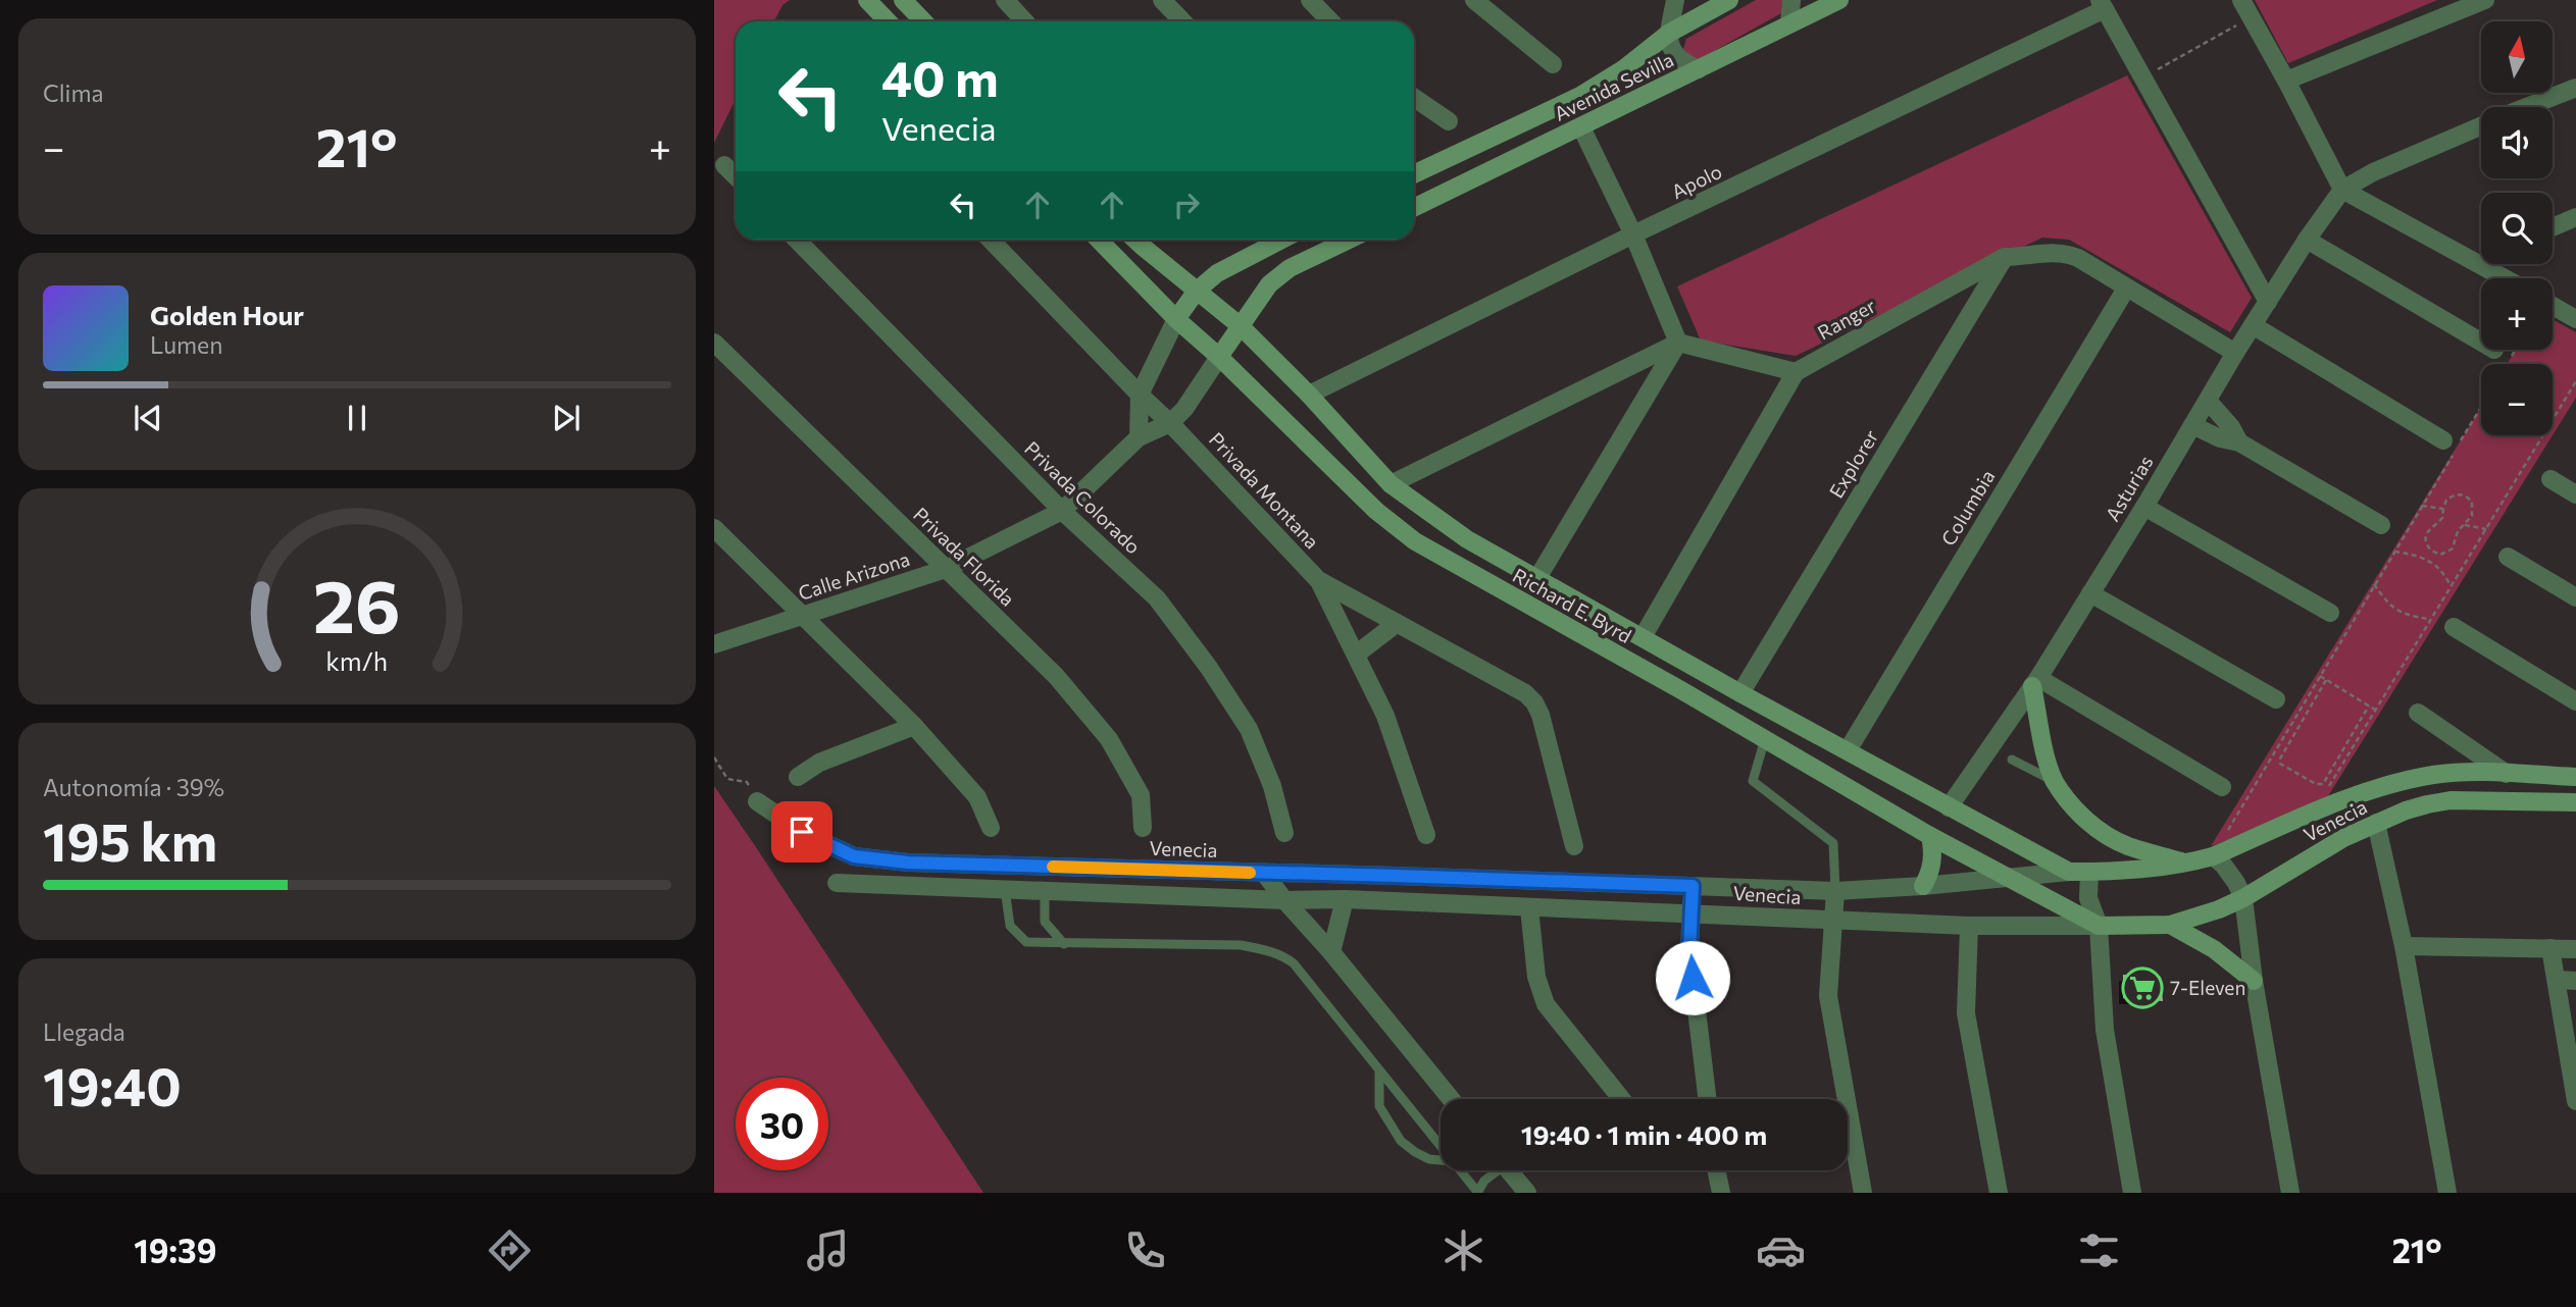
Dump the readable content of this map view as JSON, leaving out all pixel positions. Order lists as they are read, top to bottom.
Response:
{
  "streets": {
    "street": [
      "Avenida Sevilla",
      "Apolo",
      "Ranger",
      "Explorer",
      "Asturias",
      "Privada Montana",
      "Privada Colorado",
      "Columbia",
      "Privada Florida",
      "Calle Arizona",
      "Richard E. Byrd",
      "Venecia"
    ]
  },
  "crossings": [
    ["Apolo", "Richard E. Byrd"],
    ["Ranger", "Explorer"],
    ["Ranger", "Asturias"],
    ["Ranger", "Columbia"],
    ["Explorer", "Richard E. Byrd"],
    ["Asturias", "Richard E. Byrd"],
    ["Privada Montana", "Calle Arizona"],
    ["Privada Colorado", "Calle Arizona"],
    ["Columbia", "Richard E. Byrd"],
    ["Privada Florida", "Calle Arizona"],
    ["Calle Arizona", "Richard E. Byrd"],
    ["Richard E. Byrd", "Venecia"]
  ],
  "places": {
    "supermarket": ["7-Eleven"]
  },
  "north": "top",
  "page": {
    "tile": [
      "Clima",
      ["Autonomía · 39%", "195 km"],
      ["Llegada", "19:40"]
    ],
    "map_buttons": ["+", "−"],
    "turn": ["40 m", "Venecia"],
    "heat": ["−", "21°", "+"],
    "song": ["Golden Hour", "Lumen"],
    "limit": "30",
    "trip": "19:40 · 1 min · 400 m",
    "tabs": ["19:39", "21°"],
    "gauge": ["26", "km/h"]
  }
}
